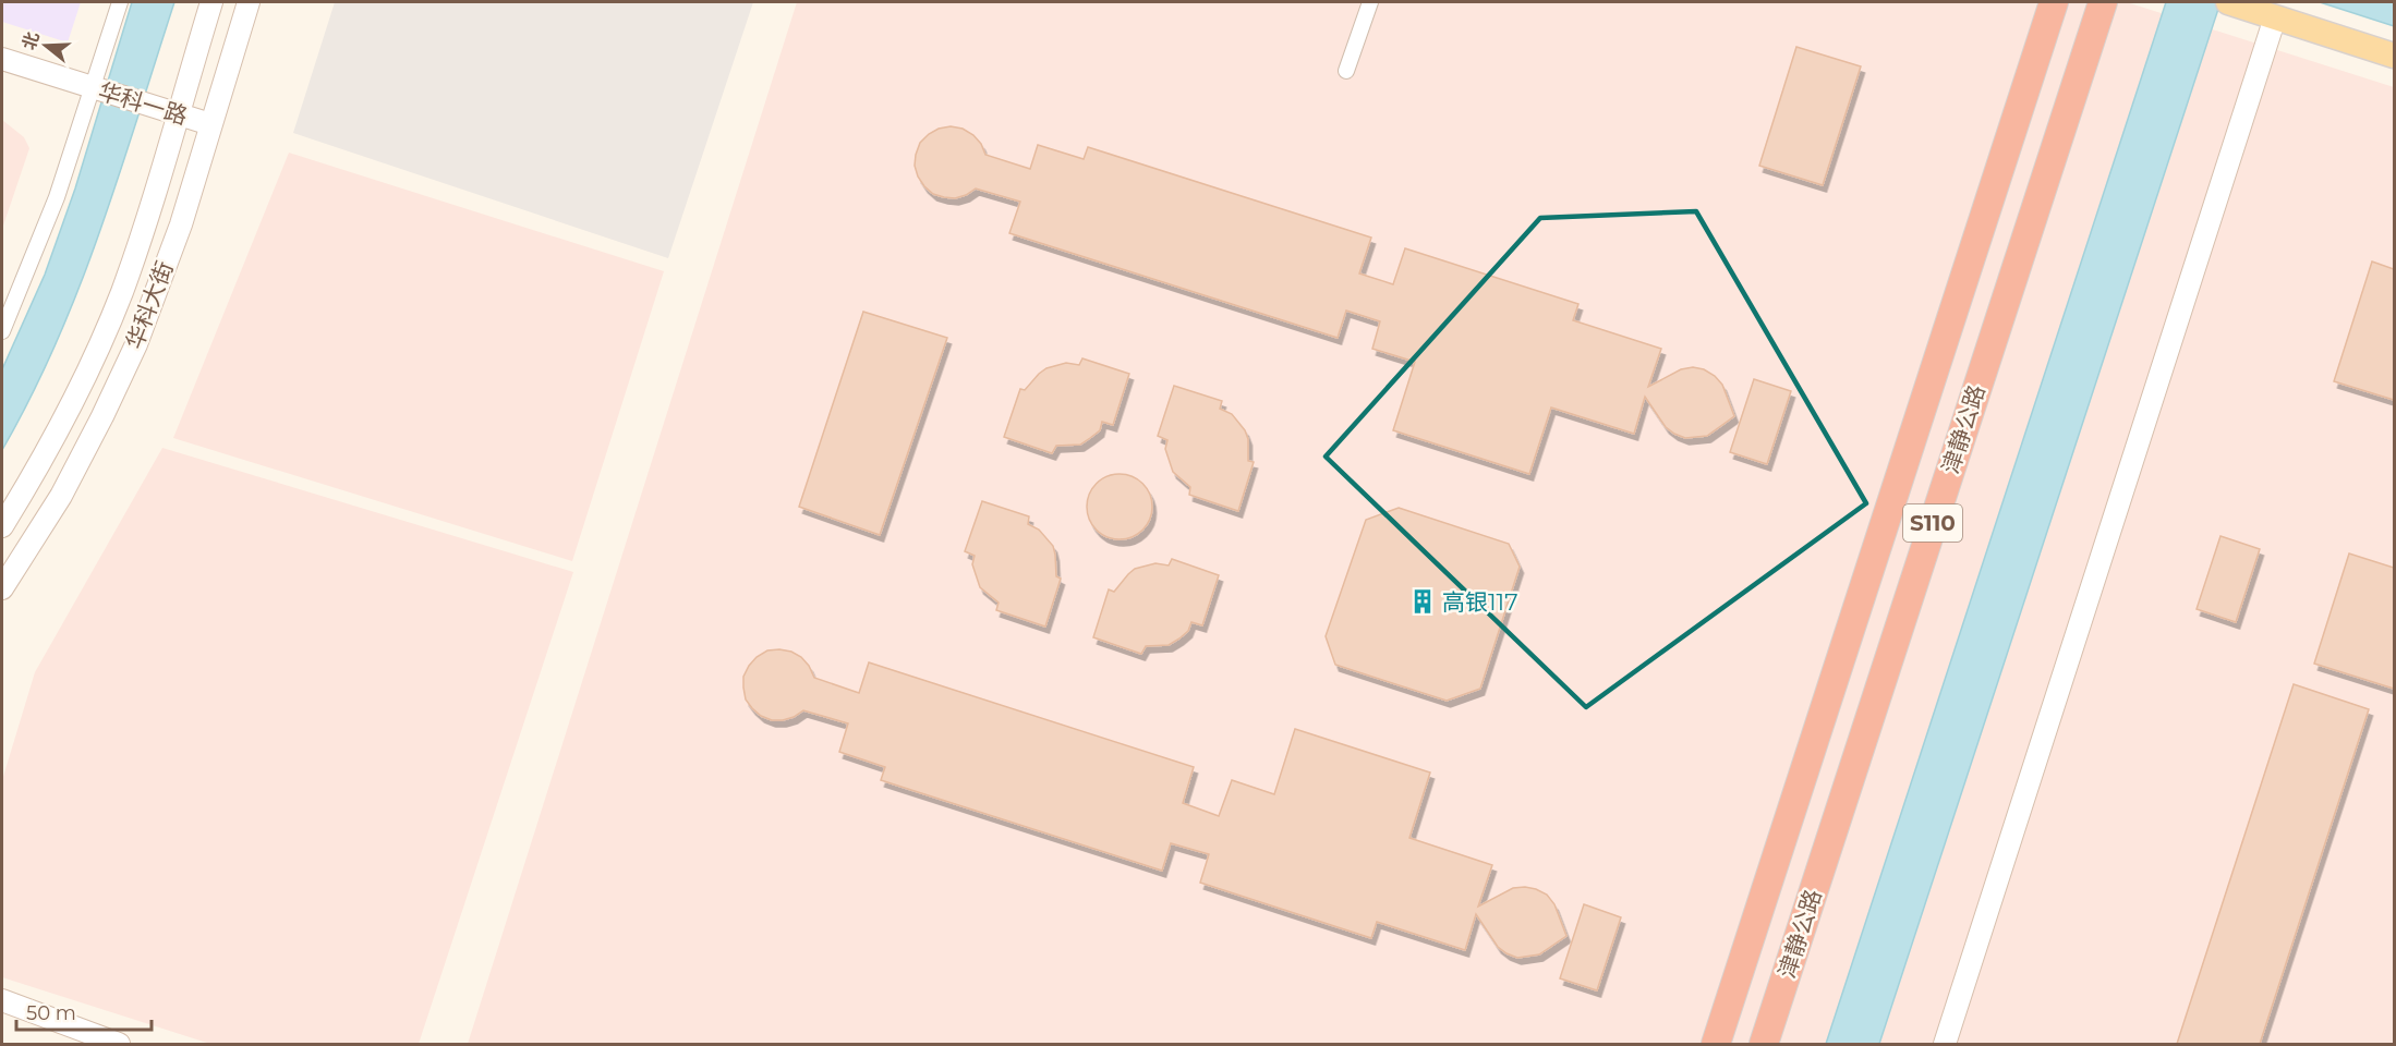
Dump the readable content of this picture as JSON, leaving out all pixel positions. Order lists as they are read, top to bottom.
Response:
{
  "streets": {
    "highway": ["津静公路", "S110"],
    "main road": ["华科一路", "华科大街"]
  },
  "crossings": [
    ["华科一路", "华科大街"]
  ],
  "places": {
    "building": ["高银117"]
  },
  "scale_bar": "50 m",
  "north": "left"
}
